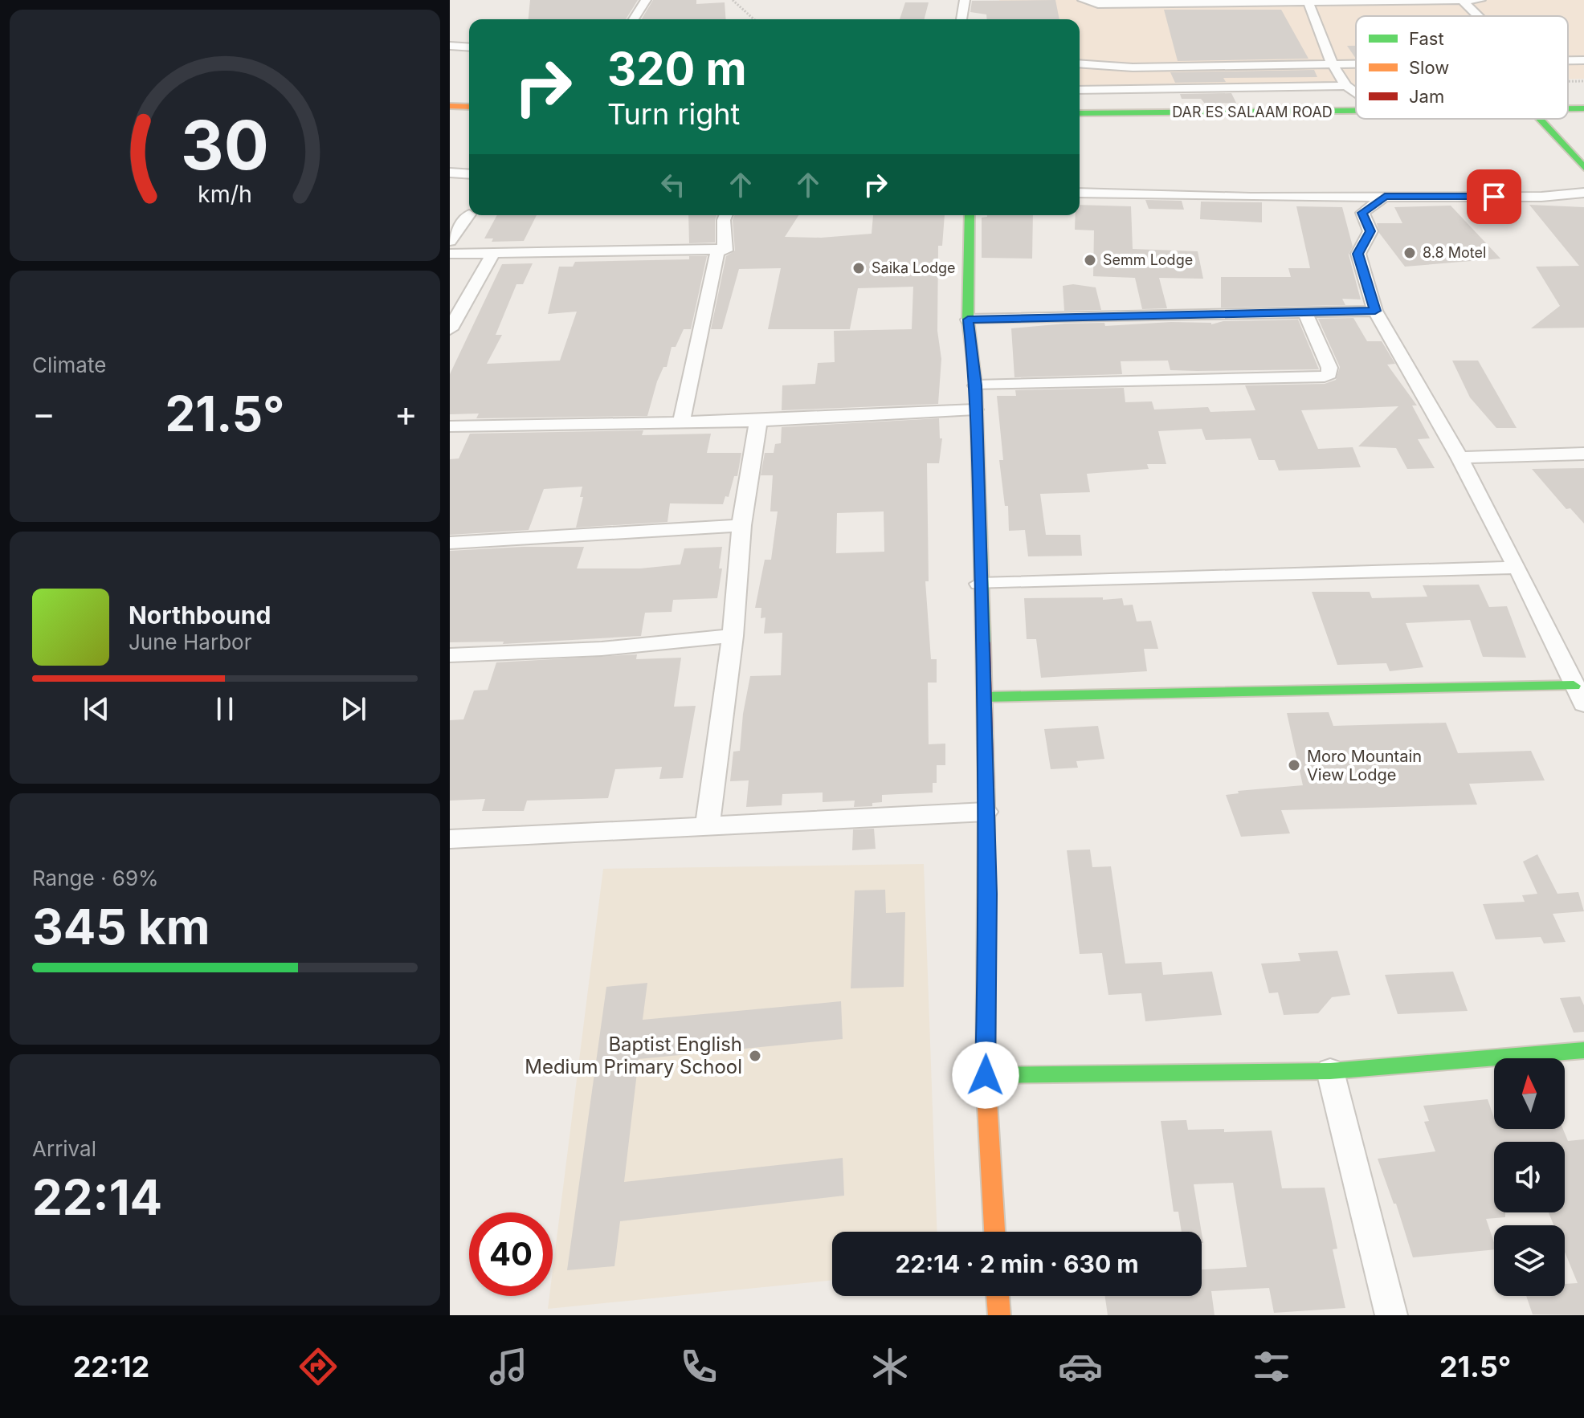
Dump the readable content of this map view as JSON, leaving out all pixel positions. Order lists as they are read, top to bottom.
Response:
{
  "streets": {
    "main road": ["DAR ES SALAAM ROAD"]
  },
  "places": [
    "8.8 Motel",
    "Semm Lodge",
    "Saika Lodge",
    "Moro Mountain View Lodge",
    "Baptist English Medium Primary School"
  ],
  "legend": ["Fast", "Slow", "Jam"],
  "north": "top",
  "page": {
    "turn": ["320 m", "Turn right"],
    "tile": [
      "Climate",
      ["Range · 69%", "345 km"],
      ["Arrival", "22:14"]
    ],
    "heat": ["−", "21.5°", "+"],
    "song": ["Northbound", "June Harbor"],
    "limit": "40",
    "trip": "22:14 · 2 min · 630 m",
    "tabs": ["22:12", "21.5°"],
    "gauge": ["30", "km/h"]
  }
}
